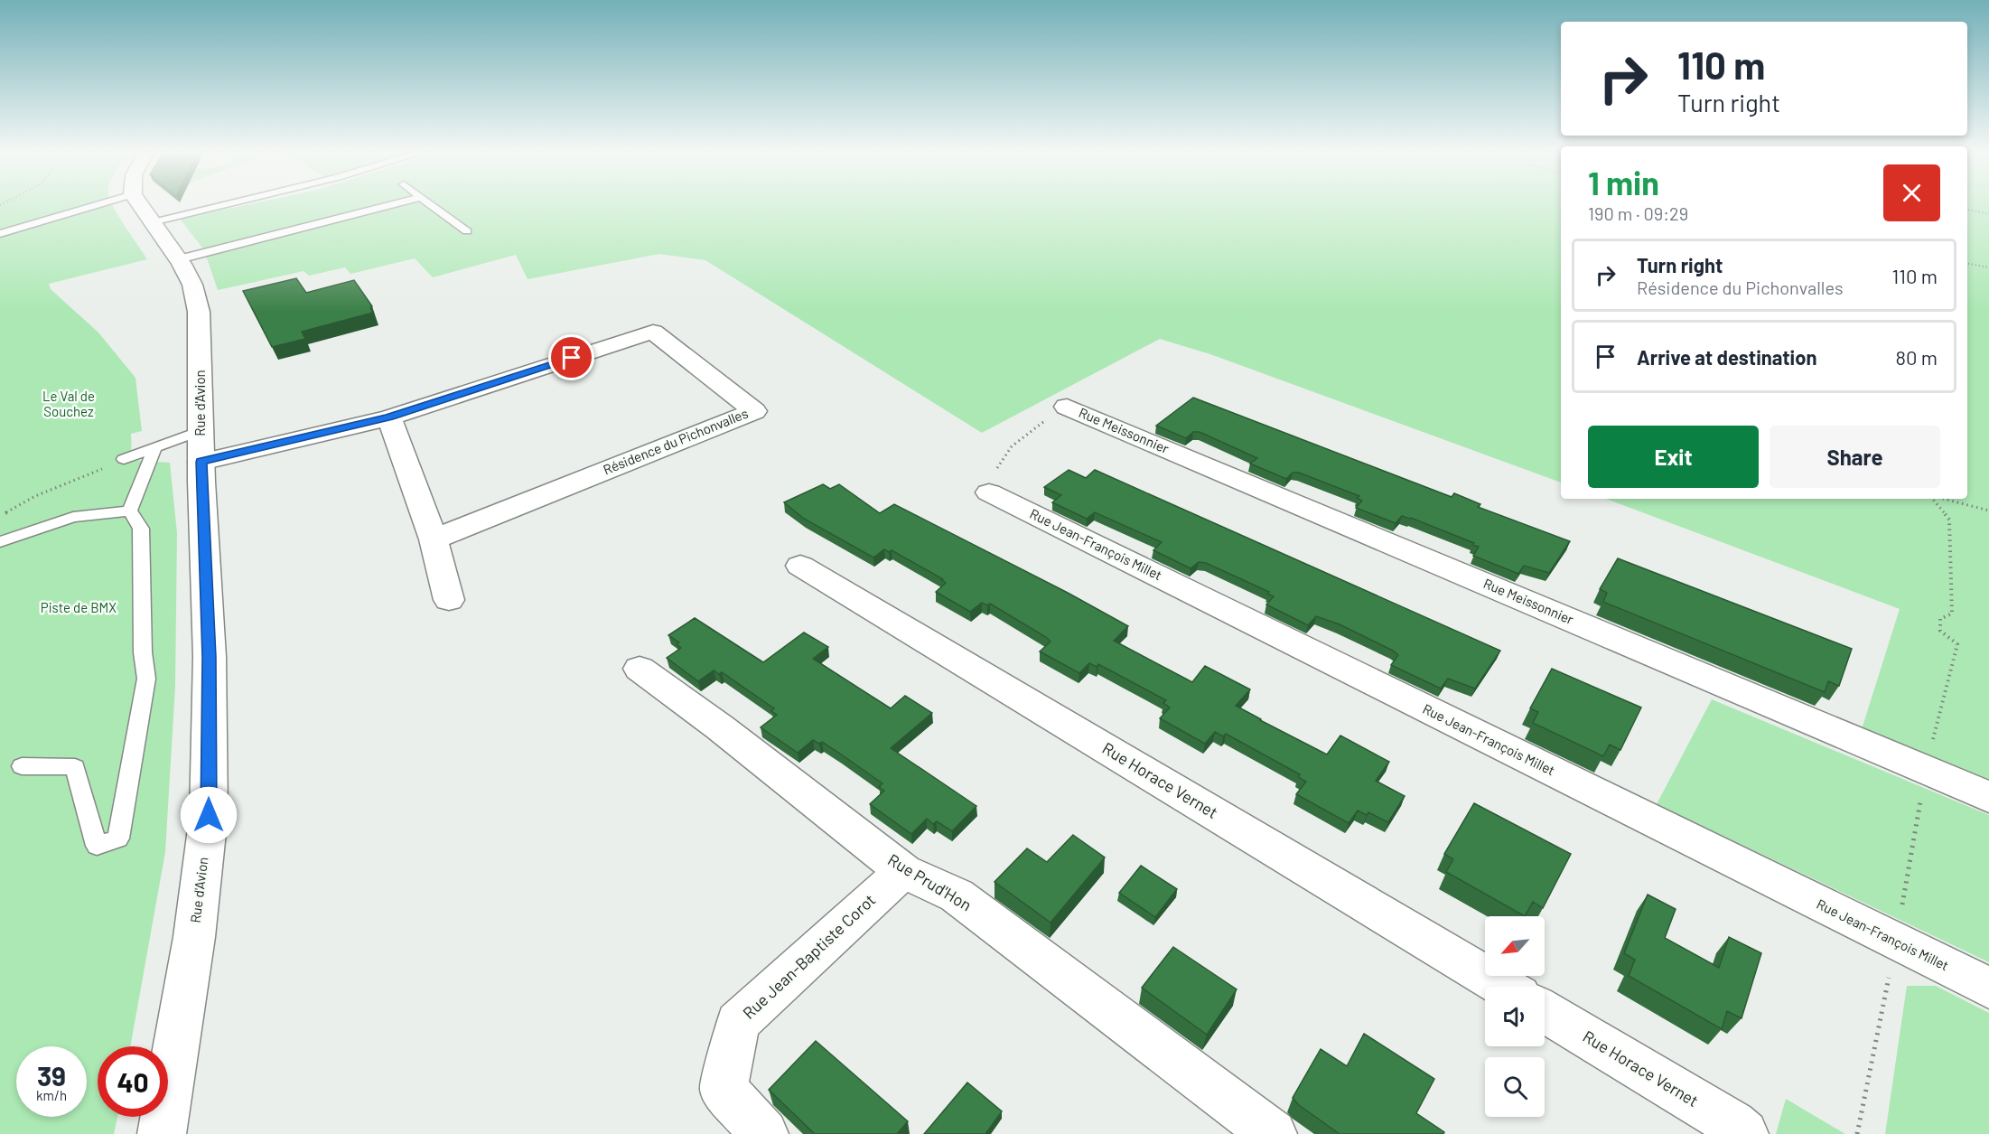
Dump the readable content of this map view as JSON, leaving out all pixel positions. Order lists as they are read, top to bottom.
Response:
{
  "streets": {
    "street": [
      "Rue d'Avion",
      "Rue Meissonnier",
      "Résidence du Pichonvalles",
      "Rue Jean-François Millet",
      "Rue Horace Vernet",
      "Rue Prud'Hon",
      "Rue Jean-Baptiste Corot"
    ]
  },
  "crossings": [
    ["Rue d'Avion", "Résidence du Pichonvalles"],
    ["Rue Prud'Hon", "Rue Jean-Baptiste Corot"]
  ],
  "parks": ["Le Val de Souchez", "Piste de BMX"],
  "north": "bottom left",
  "page": {
    "turn": ["110 m", "Turn right"],
    "heading": ["1 min", "190 m · 09:29"],
    "list": [
      {
        "name": "Turn right",
        "note": "Résidence du Pichonvalles",
        "value": "110 m"
      },
      {
        "name": "Arrive at destination",
        "value": "80 m"
      }
    ],
    "buttons": ["Exit", "Share"],
    "speed": "39 km/h",
    "limit": "40"
  }
}
